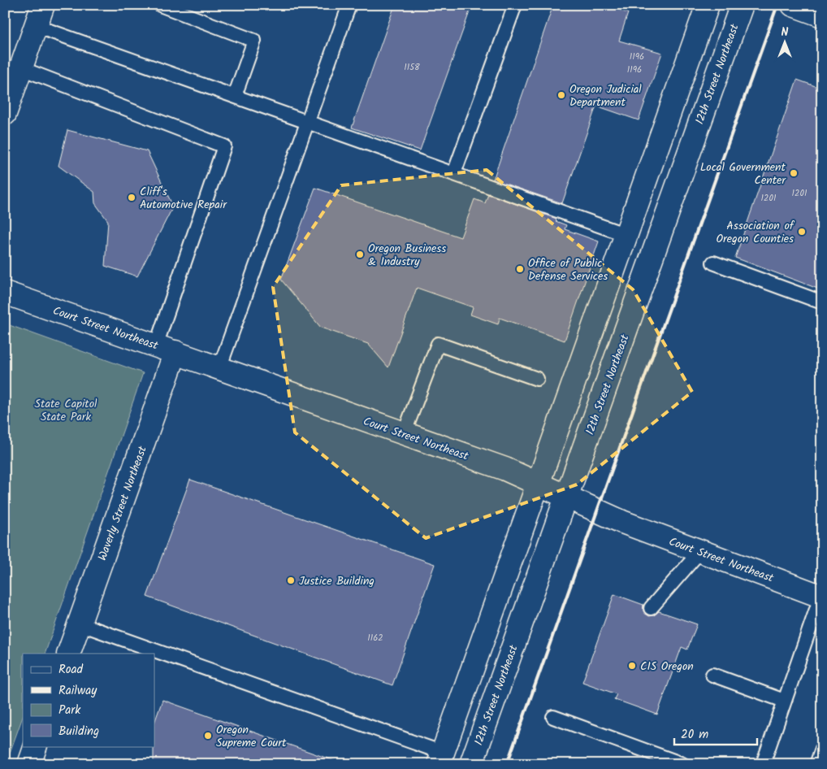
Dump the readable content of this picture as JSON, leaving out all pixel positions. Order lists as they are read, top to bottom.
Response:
{
  "streets": {
    "main road": ["12th Street Northeast", "Court Street Northeast", "Waverly Street Northeast"]
  },
  "crossings": [
    ["12th Street Northeast", "Court Street Northeast"],
    ["Court Street Northeast", "Waverly Street Northeast"]
  ],
  "parks": ["State Capitol State Park"],
  "places": [
    "Oregon Judicial Department",
    "Local Government Center",
    "Cliff's Automotive Repair",
    "Association of Oregon Counties",
    "Oregon Business & Industry",
    "Office of Public Defense Services",
    "Justice Building",
    "CIS Oregon",
    "Oregon Supreme Court"
  ],
  "house_numbers": [
    "1196",
    "1158",
    "1196",
    "1201",
    "1201",
    "1162"
  ],
  "legend": [
    "Road",
    "Railway",
    "Park",
    "Building"
  ],
  "scale_bar": "20 m",
  "north": "top"
}
